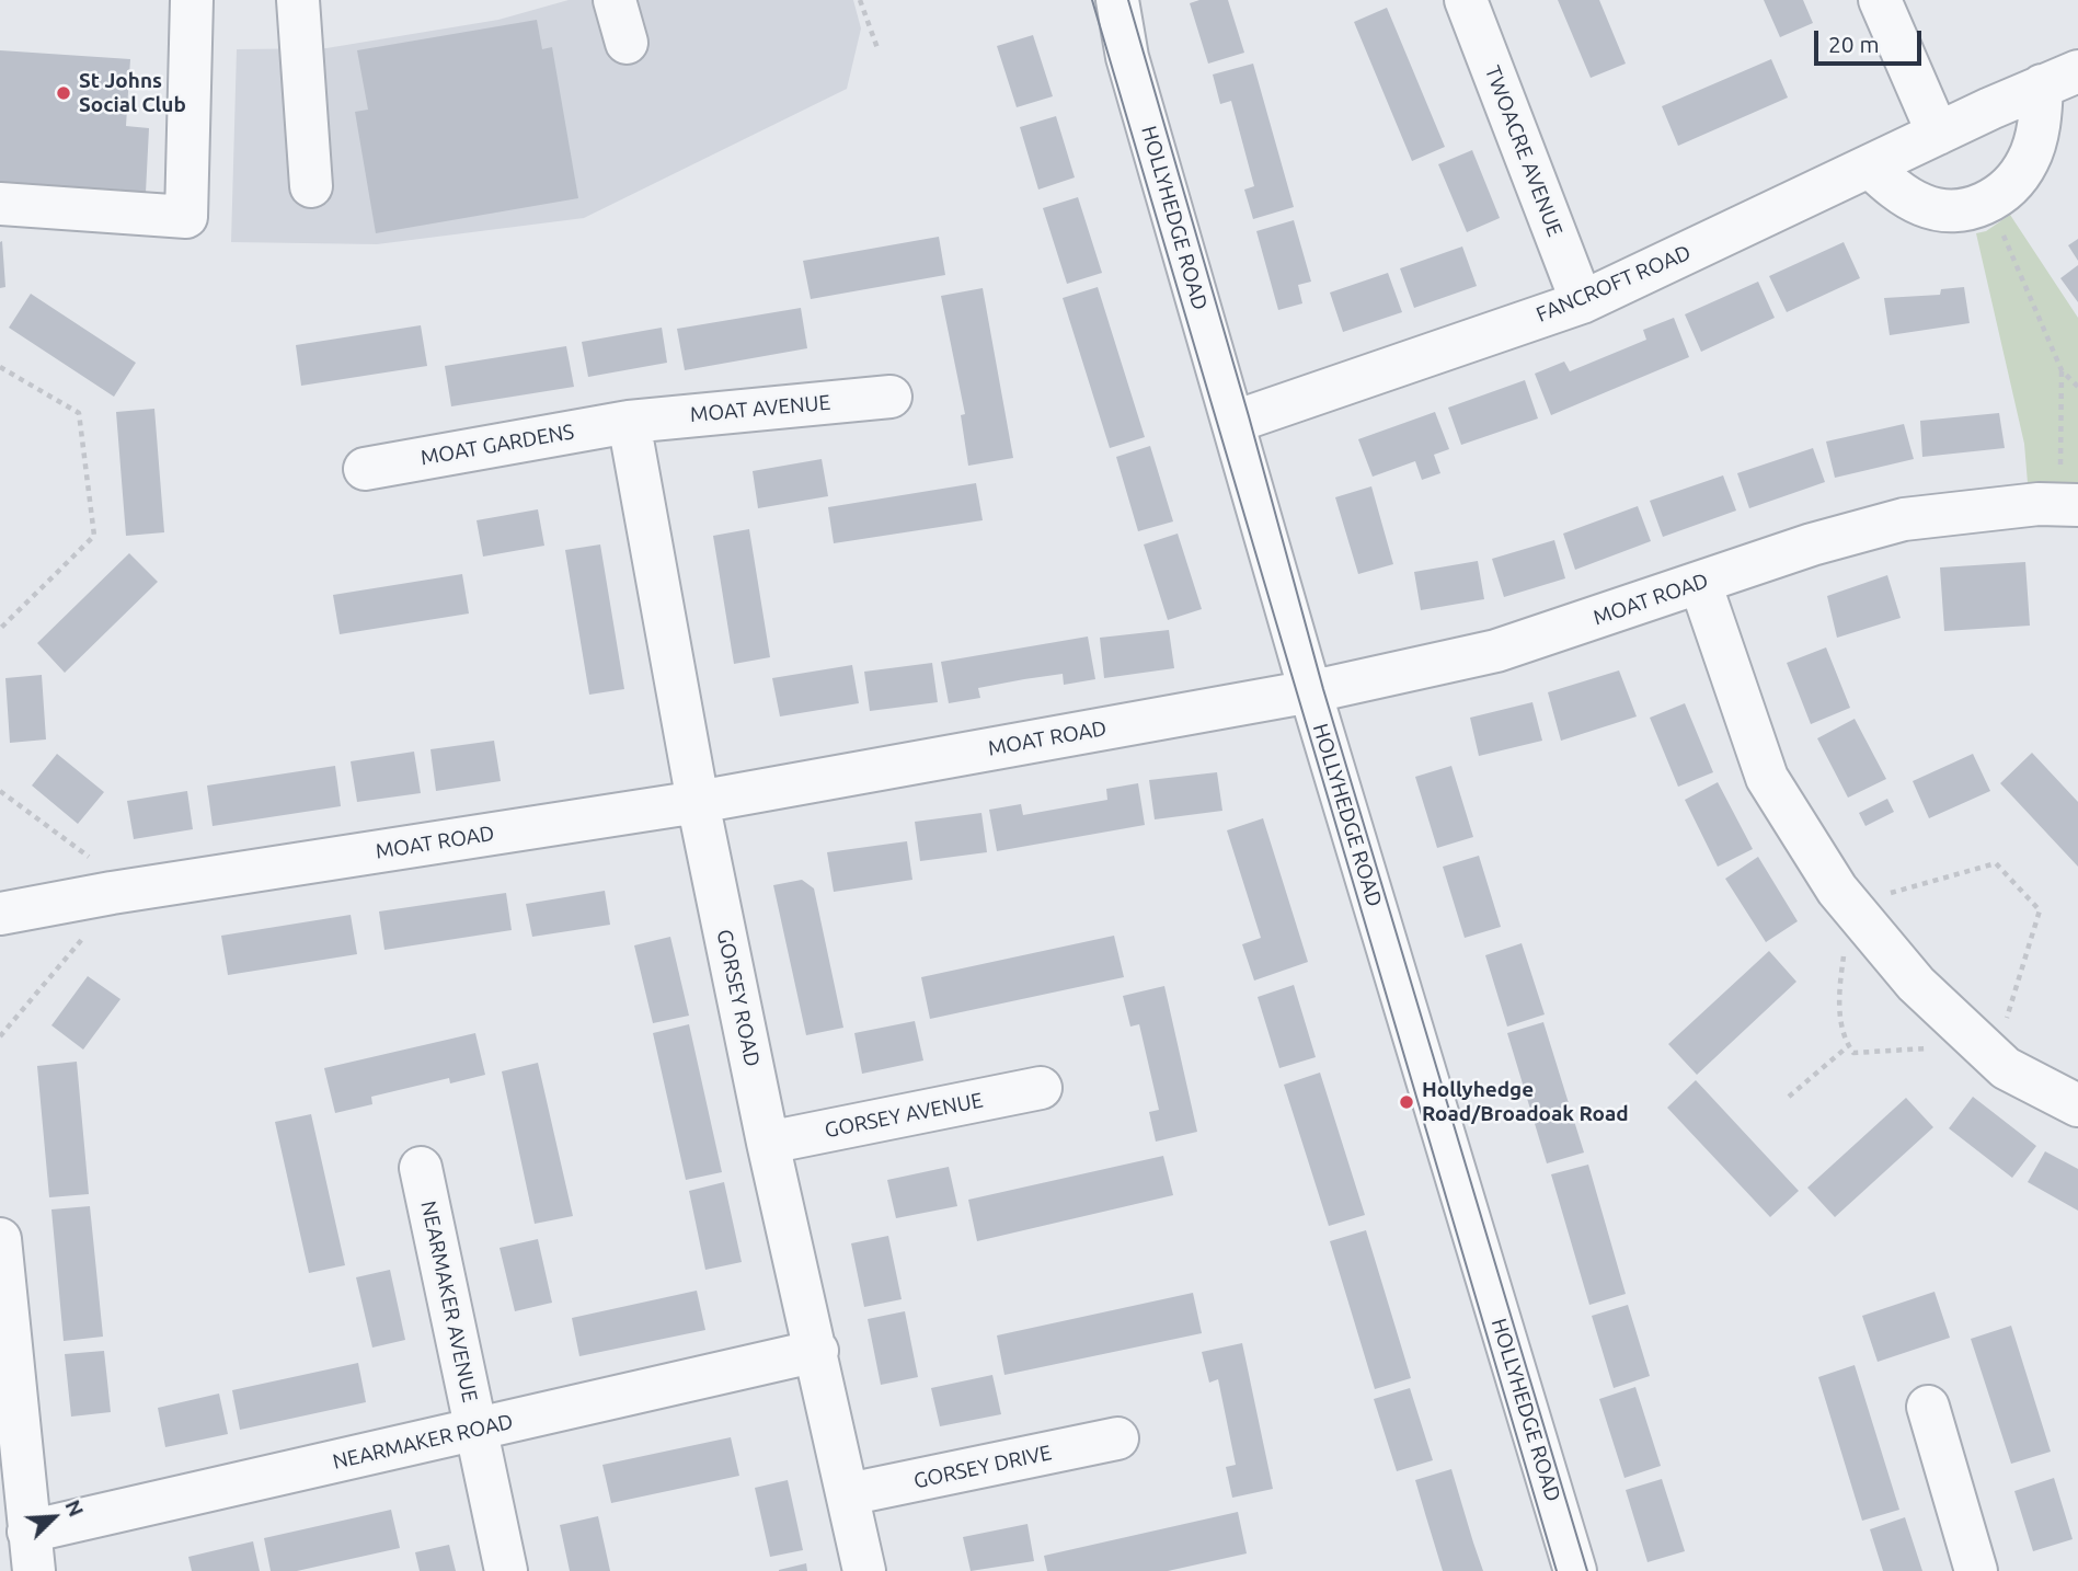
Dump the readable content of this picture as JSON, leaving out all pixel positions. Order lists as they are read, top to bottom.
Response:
{
  "streets": {
    "street": [
      "TWOACRE AVENUE",
      "HOLLYHEDGE ROAD",
      "FANCROFT ROAD",
      "MOAT AVENUE",
      "MOAT GARDENS",
      "MOAT ROAD",
      "GORSEY ROAD",
      "GORSEY AVENUE",
      "NEARMAKER AVENUE",
      "NEARMAKER ROAD",
      "GORSEY DRIVE"
    ]
  },
  "crossings": [
    ["TWOACRE AVENUE", "FANCROFT ROAD"],
    ["HOLLYHEDGE ROAD", "FANCROFT ROAD"],
    ["HOLLYHEDGE ROAD", "MOAT ROAD"],
    ["MOAT AVENUE", "MOAT GARDENS"],
    ["MOAT AVENUE", "GORSEY ROAD"],
    ["MOAT GARDENS", "GORSEY ROAD"],
    ["MOAT ROAD", "GORSEY ROAD"],
    ["GORSEY ROAD", "GORSEY AVENUE"],
    ["GORSEY ROAD", "NEARMAKER ROAD"],
    ["GORSEY ROAD", "GORSEY DRIVE"],
    ["NEARMAKER AVENUE", "NEARMAKER ROAD"]
  ],
  "places": ["St Johns Social Club", "Hollyhedge Road/Broadoak Road"],
  "scale_bar": "20 m",
  "north": "top right"
}
